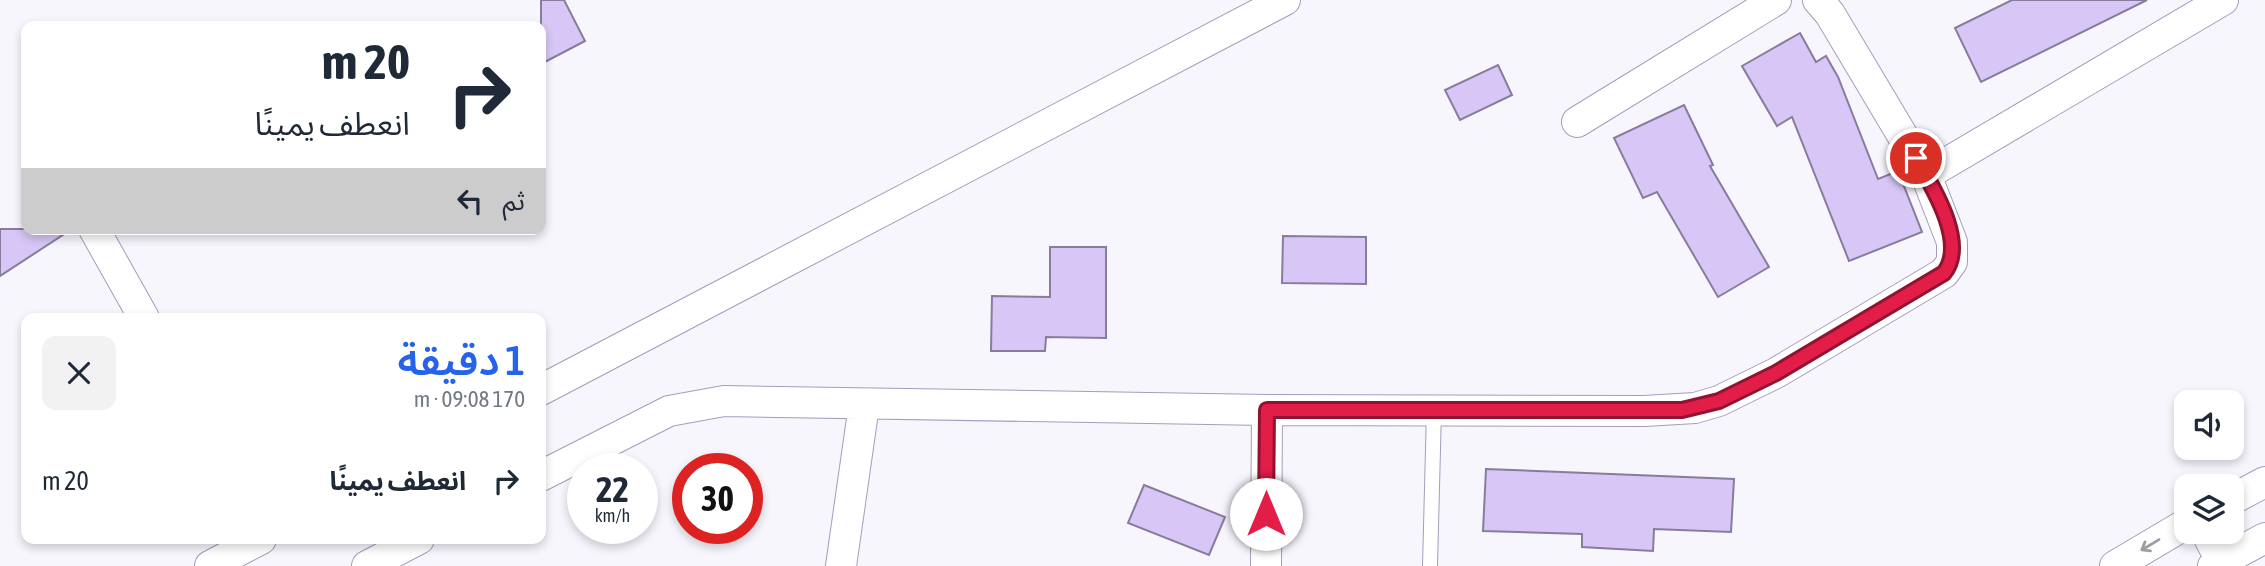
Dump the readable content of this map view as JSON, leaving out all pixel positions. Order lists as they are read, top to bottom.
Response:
{
  "page": {
    "turn": ["20 m", "انعطف يمينًا"],
    "then": "ثم",
    "heading": ["1 دقيقة", "170 m · 09:08"],
    "list": [
      {
        "name": "انعطف يمينًا",
        "value": "20 m"
      }
    ],
    "speed": "22 km/h",
    "limit": "30"
  }
}
